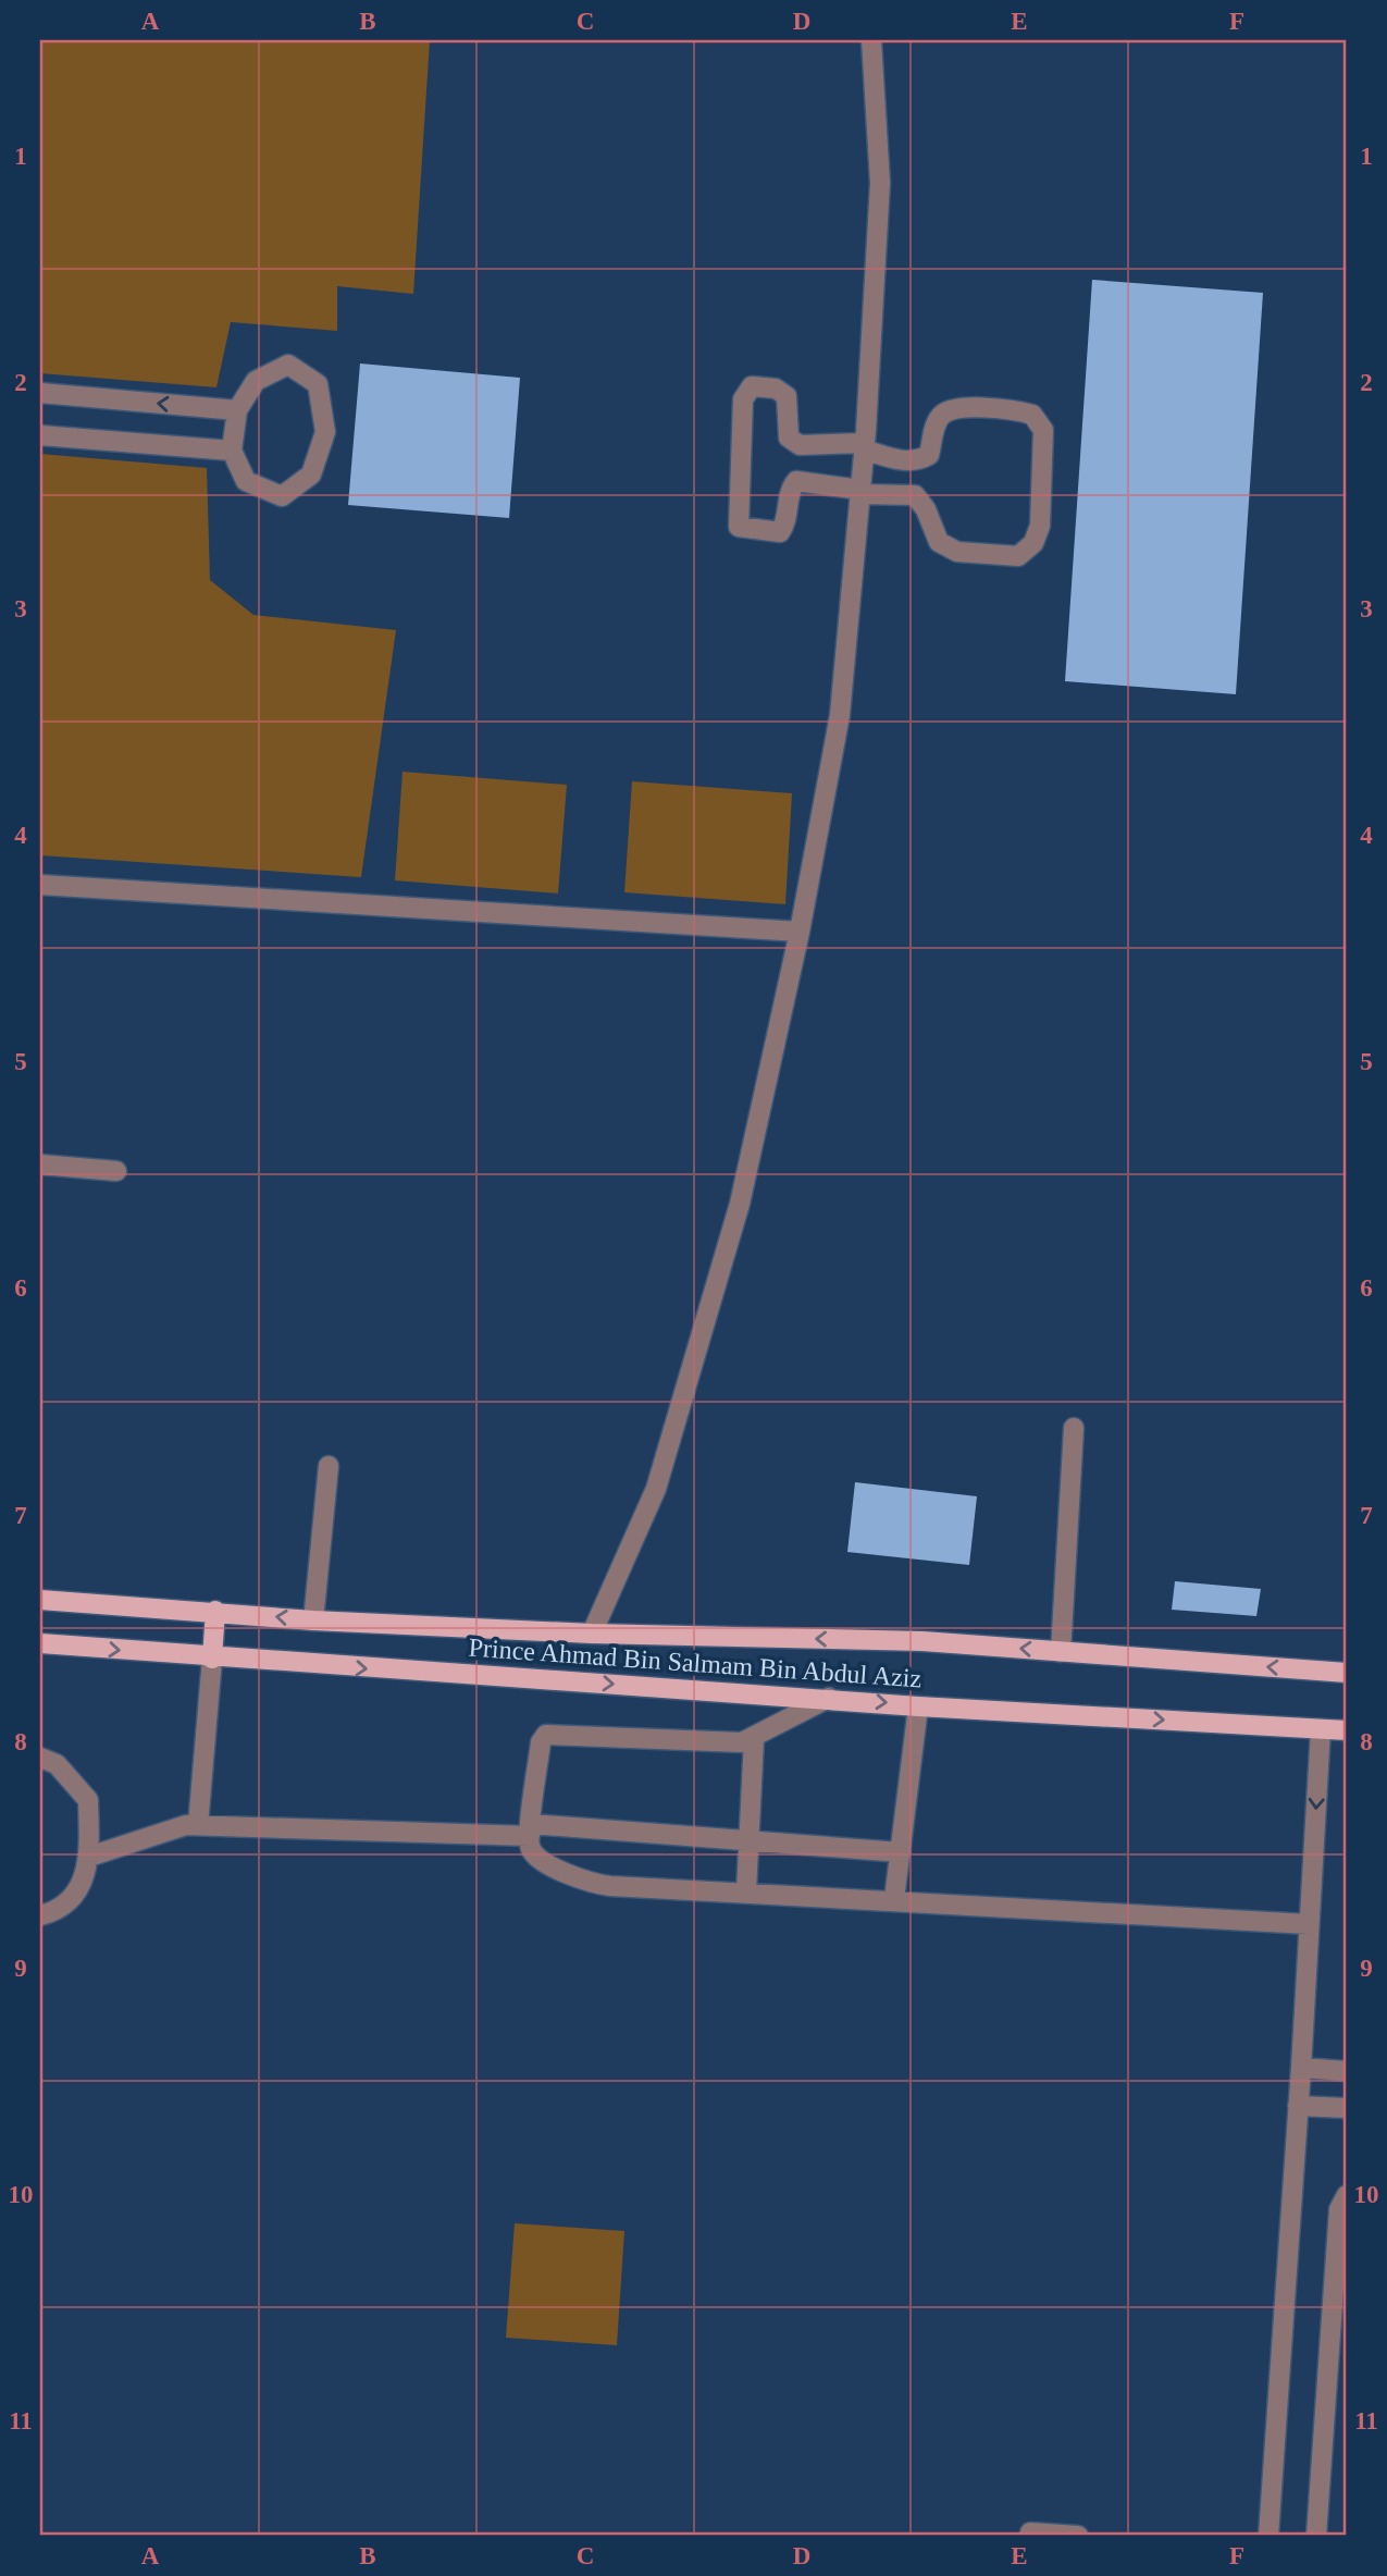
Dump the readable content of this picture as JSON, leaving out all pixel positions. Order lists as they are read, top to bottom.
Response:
{
  "streets": {
    "main road": ["Prince Ahmad Bin Salmam Bin Abdul Aziz"]
  },
  "grid": {
    "columns": [
      "A",
      "B",
      "C",
      "D",
      "E",
      "F"
    ],
    "rows": [
      "1",
      "2",
      "3",
      "4",
      "5",
      "6",
      "7",
      "8",
      "9",
      "10",
      "11"
    ]
  }
}
